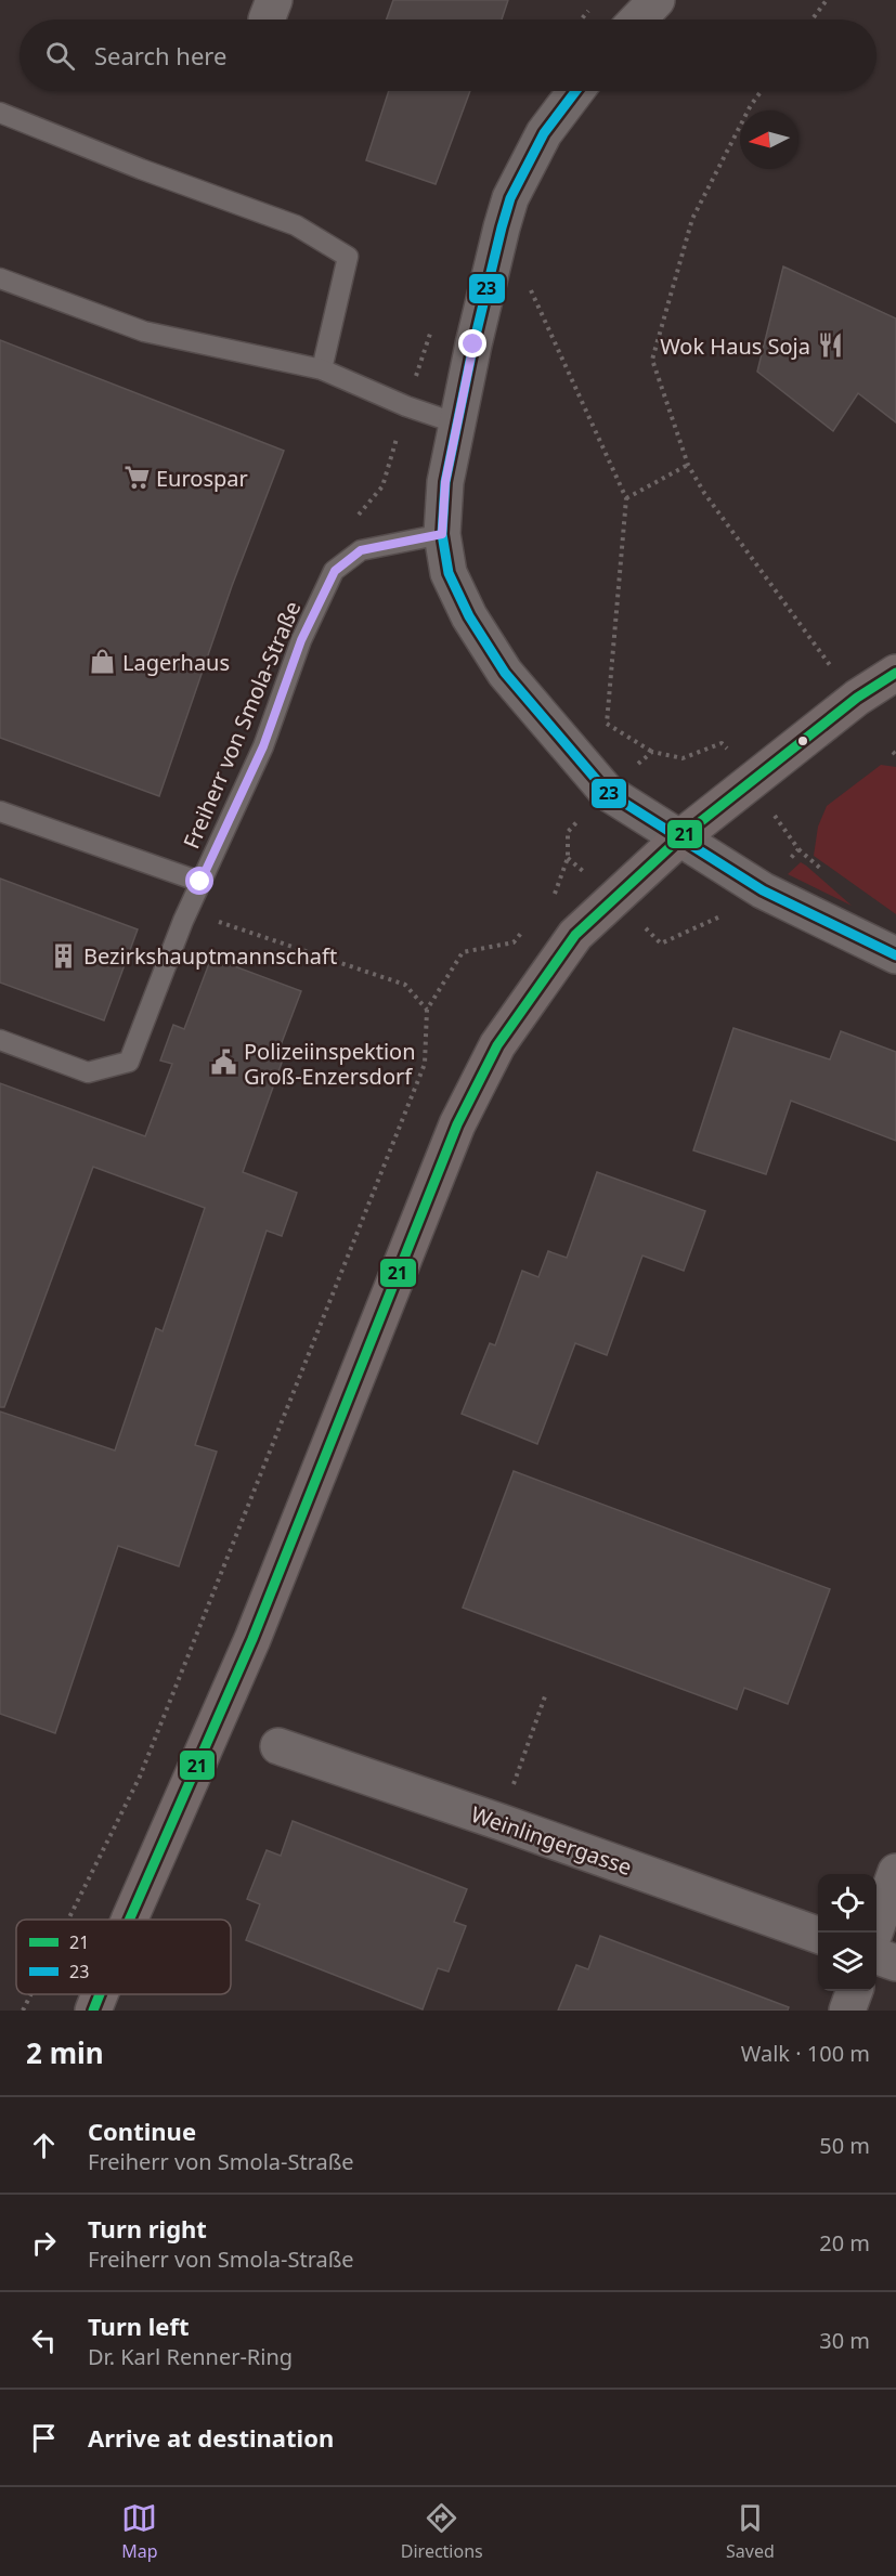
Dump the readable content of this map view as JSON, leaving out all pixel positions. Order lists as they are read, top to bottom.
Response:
{
  "streets": {
    "street": ["Weinlingergasse"],
    "lane": ["Freiherr von Smola-Straße"]
  },
  "places": {
    "restaurant": ["Wok Haus Soja"],
    "supermarket": ["Eurospar"],
    "shop": ["Lagerhaus"],
    "building": ["Bezirkshauptmannschaft"],
    "public building": ["Polizeiinspektion Groß-Enzersdorf"]
  },
  "lines": ["transit line 23", "transit line 21"],
  "legend": ["21", "23"],
  "north": "left",
  "page": {
    "search": "Search here",
    "heading": ["2 min", "Walk · 100 m"],
    "list": [
      ["Continue", "Freiherr von Smola-Straße", "50 m"],
      ["Turn right", "Freiherr von Smola-Straße", "20 m"],
      ["Turn left", "Dr. Karl Renner-Ring", "30 m"],
      "Arrive at destination"
    ],
    "nav": ["Map", "Directions", "Saved"]
  }
}
